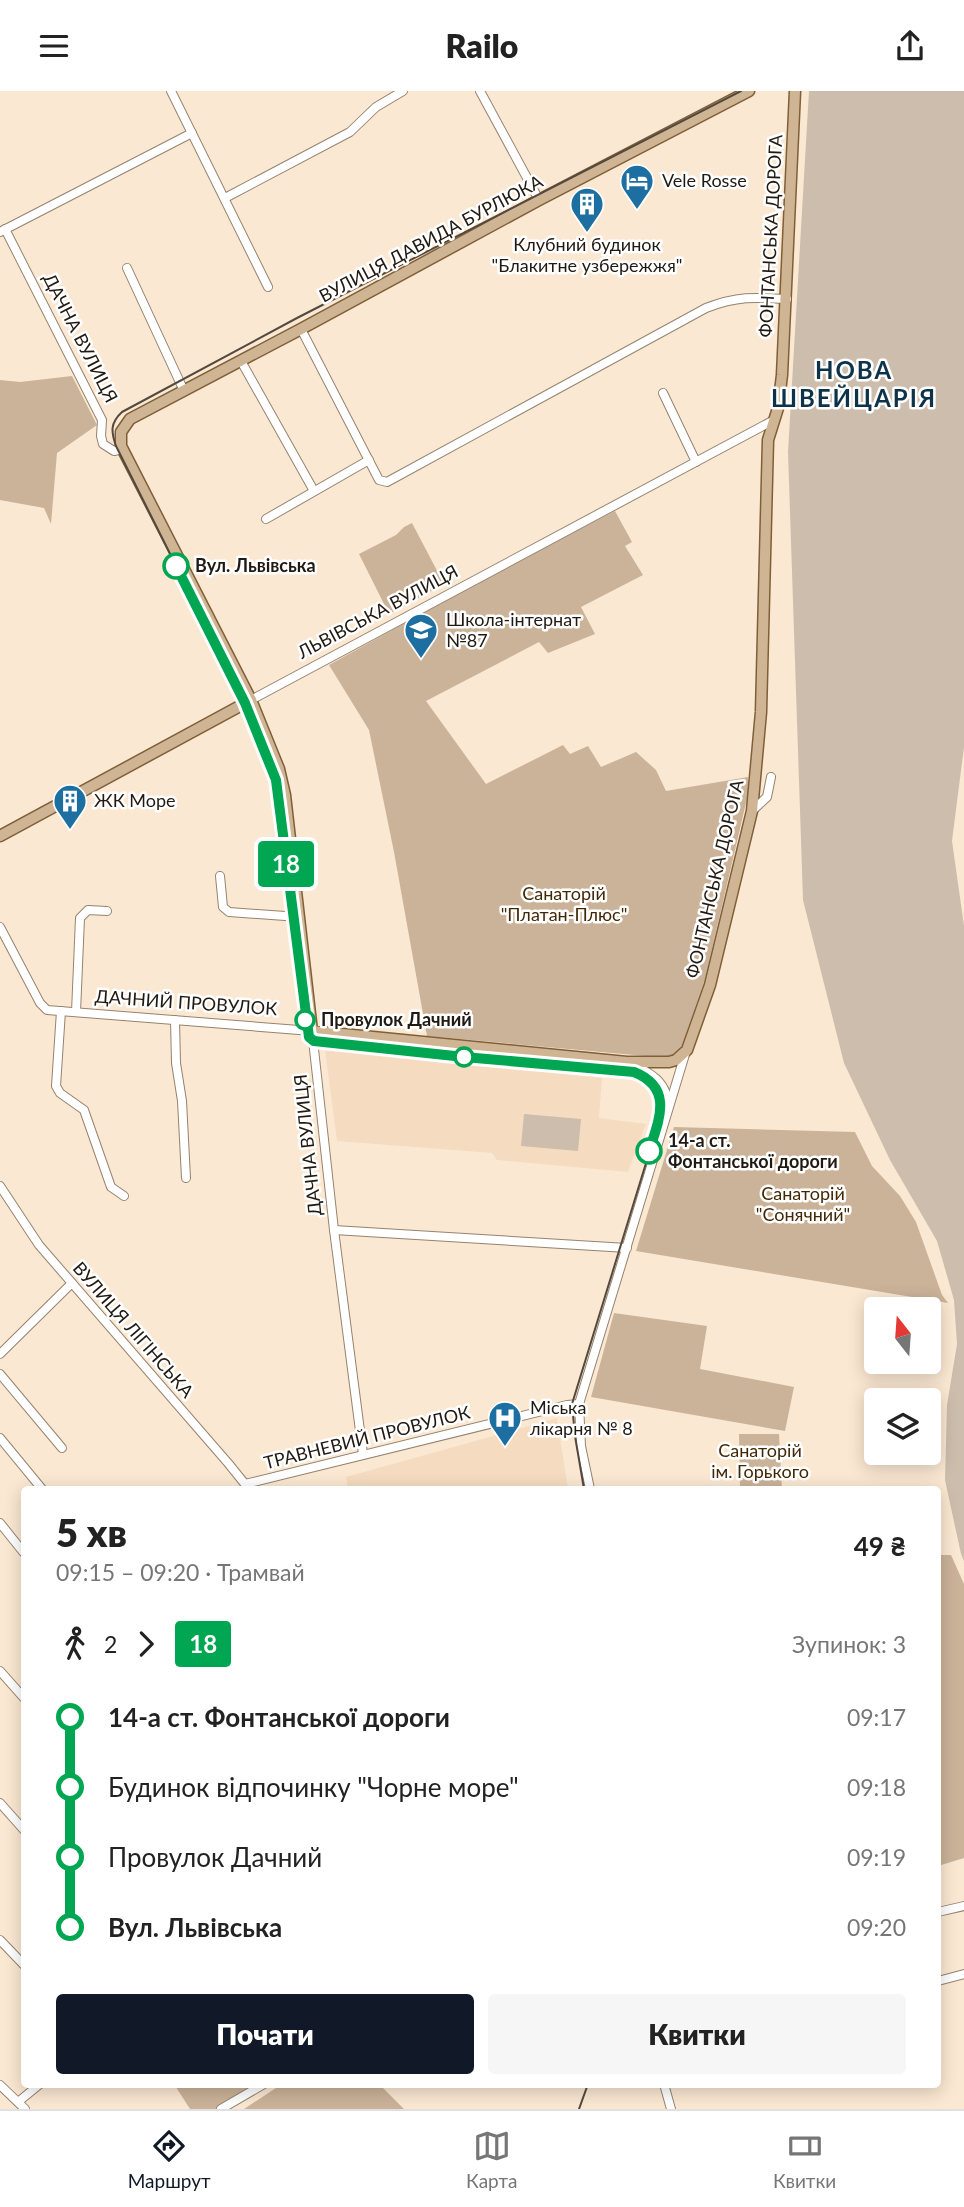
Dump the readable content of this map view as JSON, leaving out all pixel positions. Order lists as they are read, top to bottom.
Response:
{
  "streets": {
    "main road": [
      "ФОНТАНСЬКА ДОРОГА",
      "ВУЛИЦЯ ДАВИДА БУРЛЮКА",
      "ДАЧНА ВУЛИЦЯ",
      "ЛЬВІВСЬКА ВУЛИЦЯ",
      "ДАЧНИЙ ПРОВУЛОК"
    ],
    "street": ["ВУЛИЦЯ ЛІГІНСЬКА", "ТРАВНЕВИЙ ПРОВУЛОК"]
  },
  "crossings": [
    ["ФОНТАНСЬКА ДОРОГА", "ЛЬВІВСЬКА ВУЛИЦЯ"],
    ["ФОНТАНСЬКА ДОРОГА", "ДАЧНИЙ ПРОВУЛОК"],
    ["ФОНТАНСЬКА ДОРОГА", "ТРАВНЕВИЙ ПРОВУЛОК"],
    ["ВУЛИЦЯ ДАВИДА БУРЛЮКА", "ДАЧНА ВУЛИЦЯ"],
    ["ДАЧНА ВУЛИЦЯ", "ЛЬВІВСЬКА ВУЛИЦЯ"],
    ["ДАЧНА ВУЛИЦЯ", "ДАЧНИЙ ПРОВУЛОК"],
    ["ДАЧНА ВУЛИЦЯ", "ТРАВНЕВИЙ ПРОВУЛОК"]
  ],
  "districts": ["НОВА ШВЕЙЦАРІЯ"],
  "parks": ["Санаторій \"Платан-Плюс\"", "Санаторій \"Сонячний\"", "Cанаторій ім. Горького"],
  "places": {
    "hotel": ["Vele Rosse"],
    "building": ["Клубний будинок \"Блакитне узбережжя\"", "ЖК Море"],
    "other": ["Вул. Львівська", "Провулок Дачний", "14-а ст. Фонтанської дороги"],
    "school or university": ["Школа-інтернат №87"],
    "hospital": ["Міська лікарня № 8"]
  },
  "lines": ["tram line 18"],
  "north": "top",
  "page": {
    "header": "Railo",
    "on_map": "18",
    "heading": ["5 хв", "09:15 – 09:20 · Трамвай", "49 ₴"],
    "legs": ["2", "18", "Зупинок: 3"],
    "list": [
      {
        "name": "14-а ст. Фонтанської дороги",
        "value": "09:17"
      },
      {
        "name": "Будинок відпочинку \"Чорне море\"",
        "value": "09:18"
      },
      {
        "name": "Провулок Дачний",
        "value": "09:19"
      },
      {
        "name": "Вул. Львівська",
        "value": "09:20"
      }
    ],
    "buttons": ["Почати", "Квитки"],
    "tabs": ["Маршрут", "Карта", "Квитки"]
  }
}
